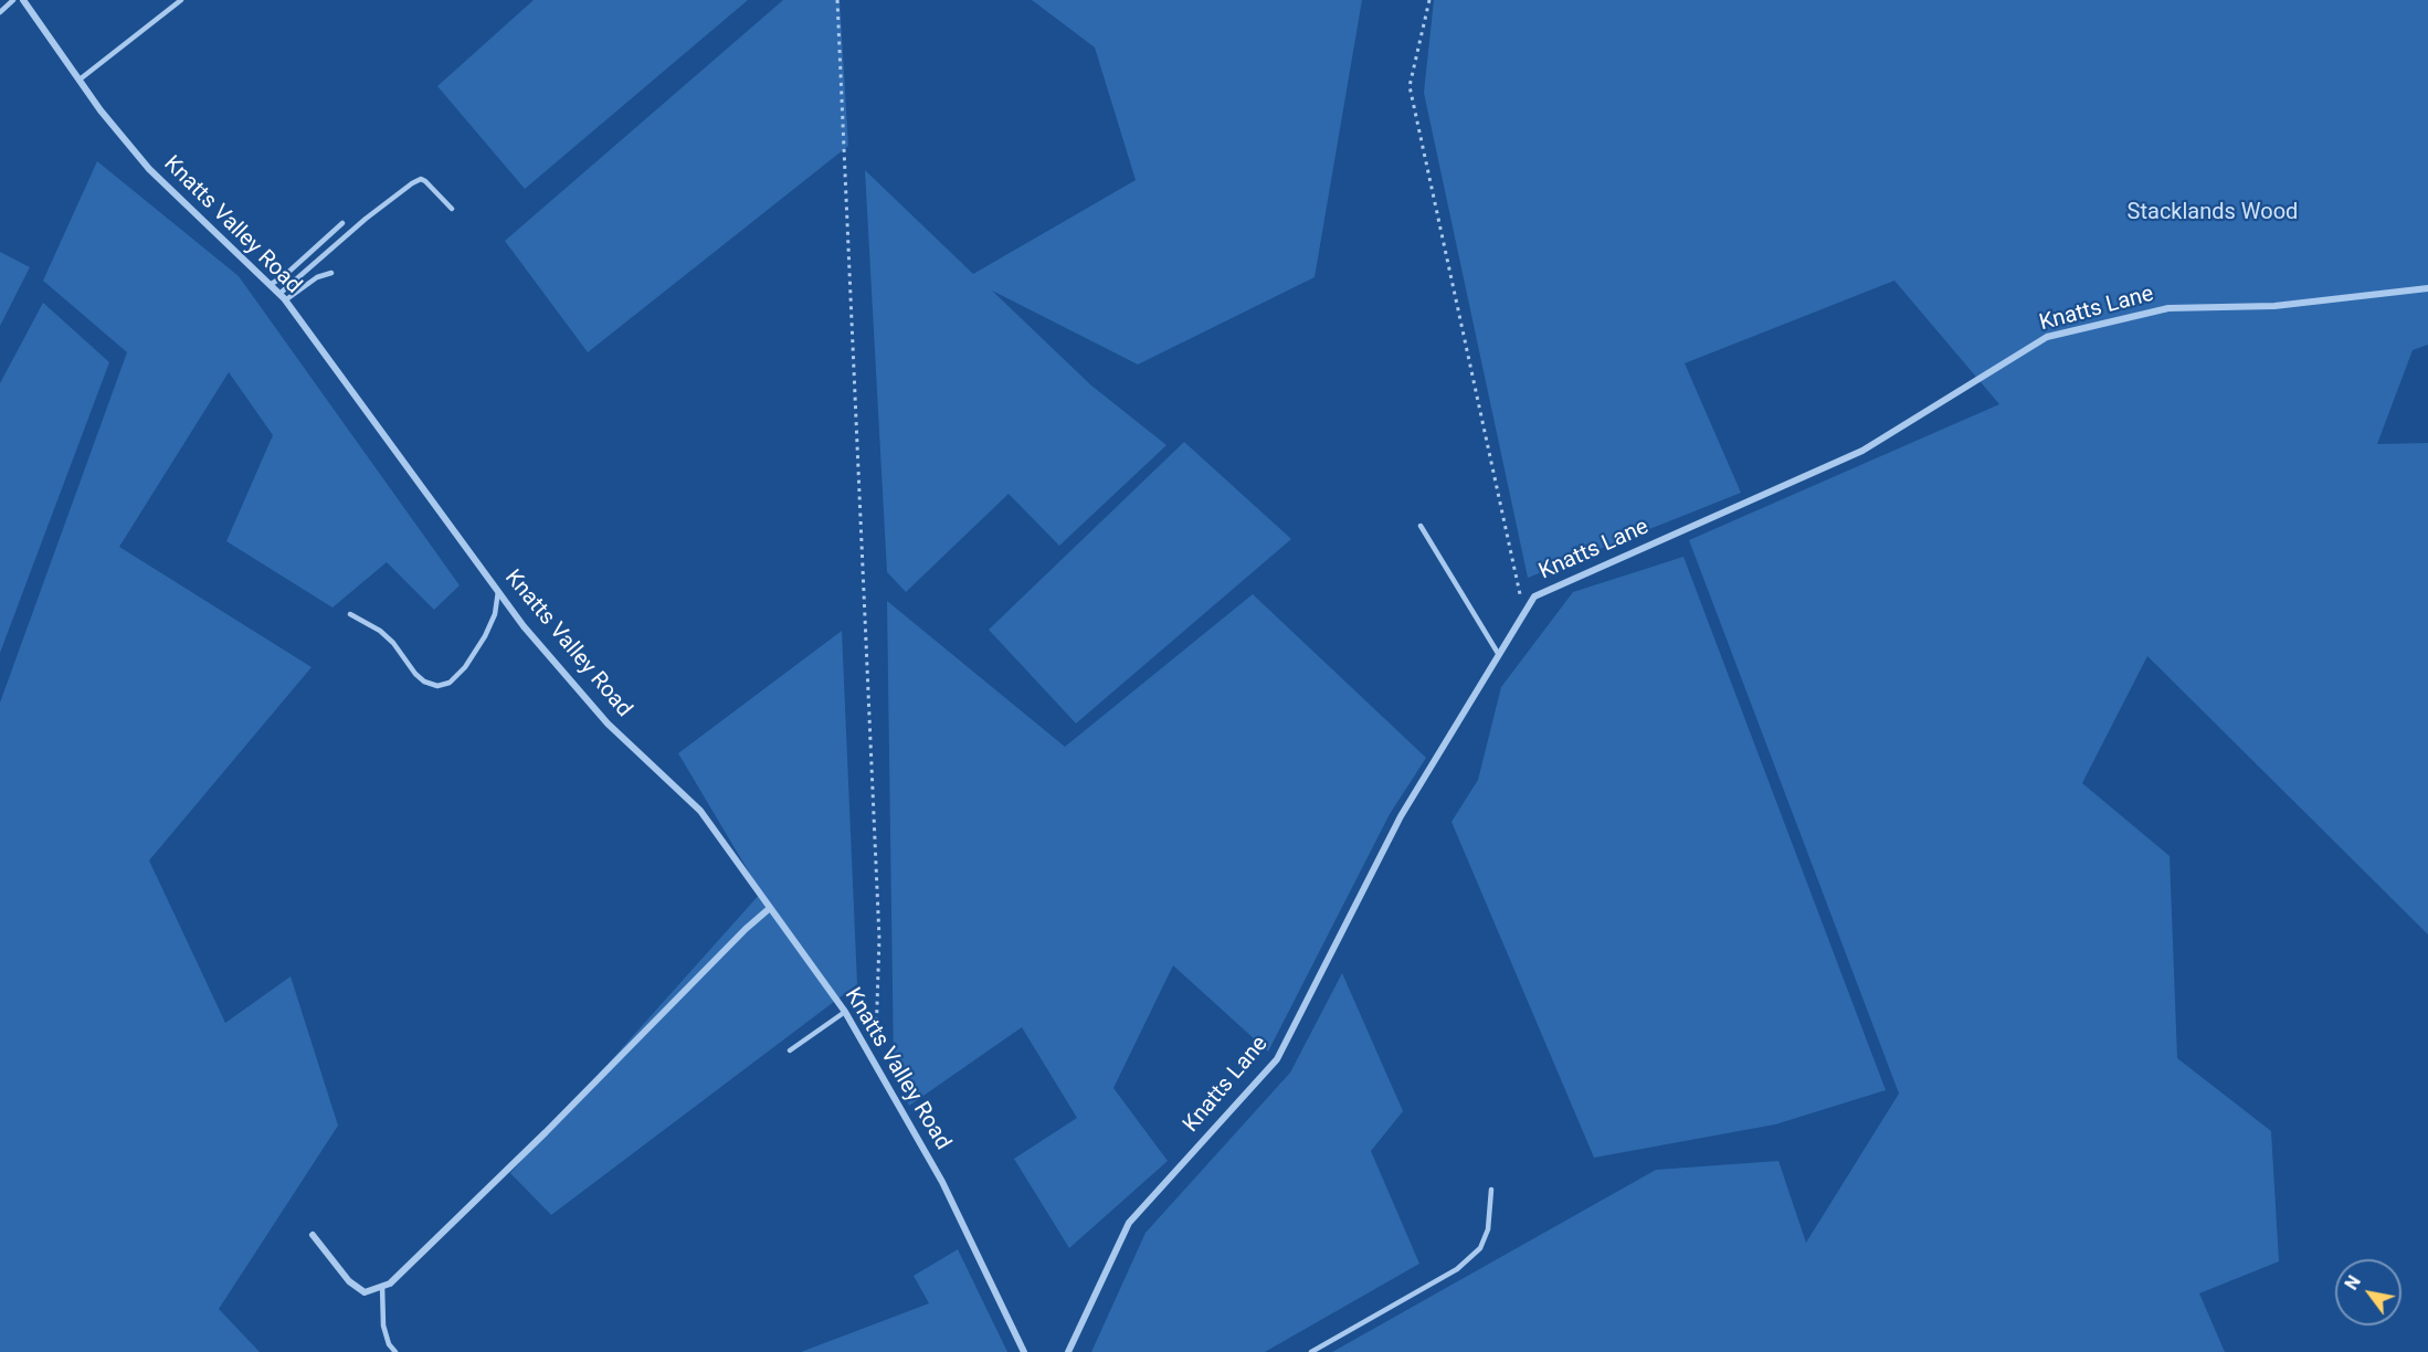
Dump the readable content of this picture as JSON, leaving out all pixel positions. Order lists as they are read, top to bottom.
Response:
{
  "streets": {
    "street": ["Knatts Valley Road", "Knatts Lane"]
  },
  "parks": ["Stacklands Wood"],
  "north": "top left"
}
